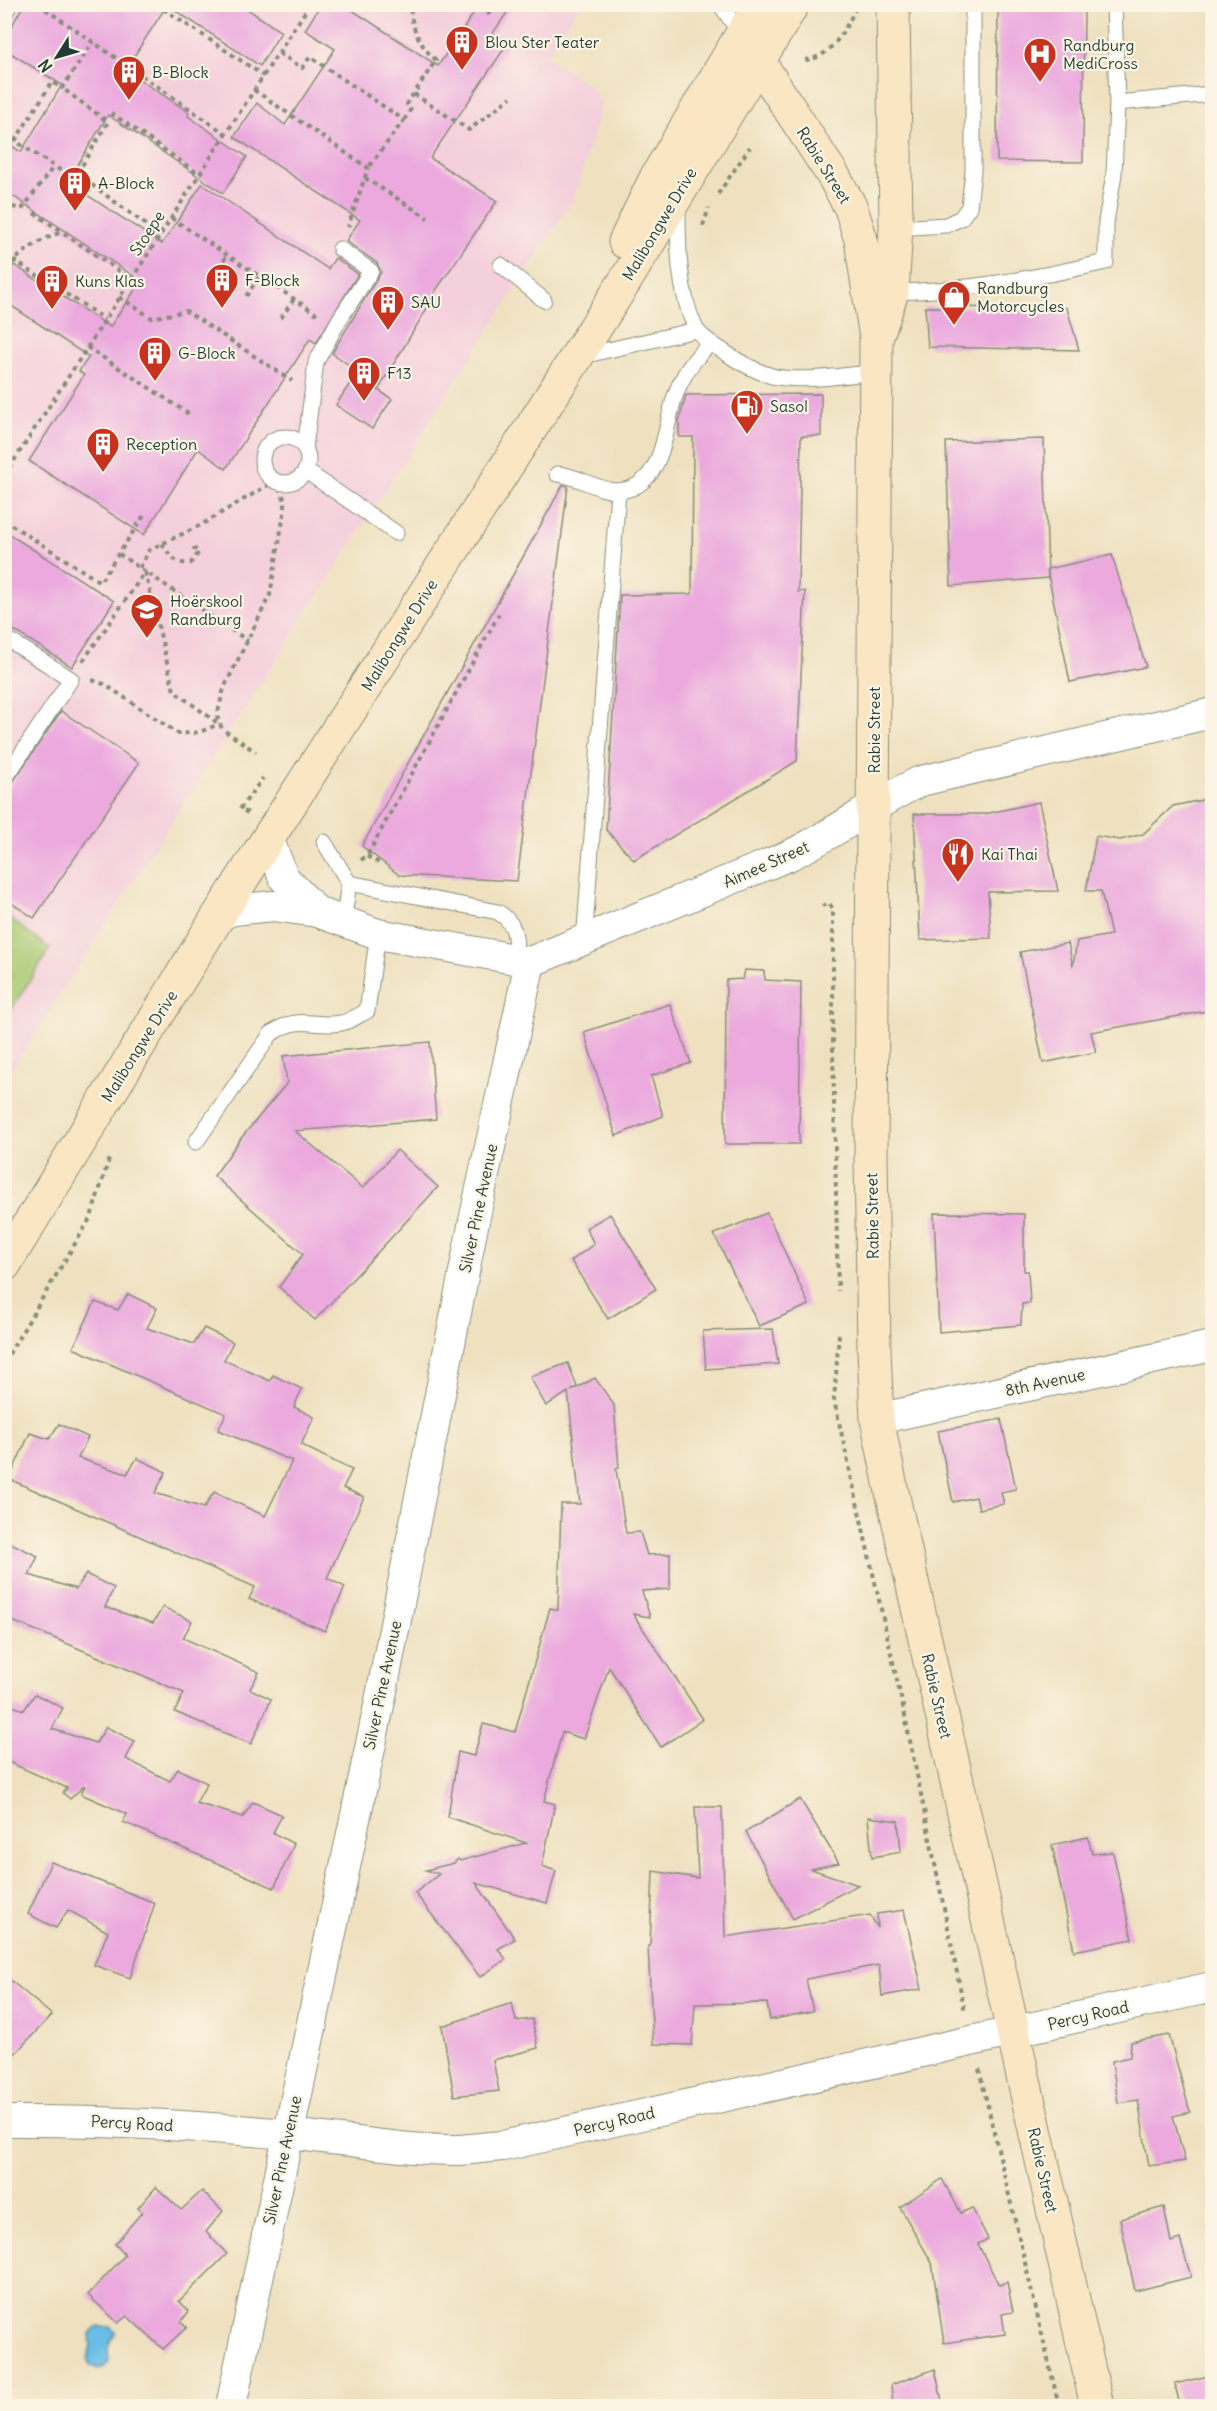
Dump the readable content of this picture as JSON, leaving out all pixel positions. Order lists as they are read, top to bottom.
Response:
{
  "streets": {
    "main road": ["Rabie Street", "Malibongwe Drive"],
    "street": [
      "Aimee Street",
      "Silver Pine Avenue",
      "8th Avenue",
      "Percy Road"
    ],
    "path": ["Stoepe"]
  },
  "crossings": [
    ["Rabie Street", "Malibongwe Drive"],
    ["Rabie Street", "Aimee Street"],
    ["Rabie Street", "8th Avenue"],
    ["Rabie Street", "Percy Road"],
    ["Aimee Street", "Silver Pine Avenue"],
    ["Silver Pine Avenue", "Percy Road"]
  ],
  "places": {
    "building": [
      "Blou Ster Teater",
      "B-Block",
      "A-Block",
      "F-Block",
      "Kuns Klas",
      "SAU",
      "G-Block",
      "F13",
      "Reception"
    ],
    "hospital": ["Randburg MediCross"],
    "shop": ["Randburg Motorcycles"],
    "fuel station": ["Sasol"],
    "school or university": ["Hoërskool Randburg"],
    "restaurant": ["Kai Thai"]
  },
  "north": "bottom left"
}
